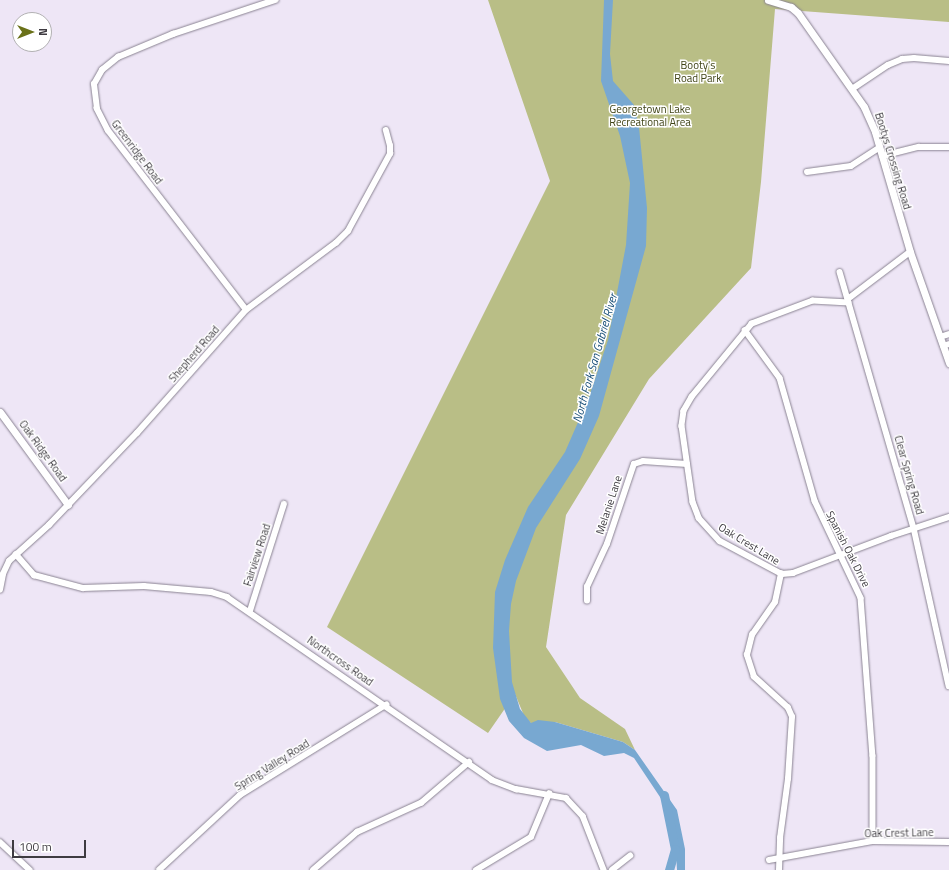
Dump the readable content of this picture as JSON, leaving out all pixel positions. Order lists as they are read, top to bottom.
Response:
{
  "streets": {
    "street": [
      "Greenridge Road",
      "Bootys Crossing Road",
      "Shepherd Road",
      "Oak Ridge Road",
      "Clear Spring Road",
      "Melanie Lane",
      "Oak Crest Lane",
      "Spanish Oak Drive",
      "Fairview Road",
      "Northcross Road",
      "Spring Valley Road"
    ]
  },
  "crossings": [
    ["Greenridge Road", "Shepherd Road"],
    ["Shepherd Road", "Oak Ridge Road"],
    ["Shepherd Road", "Northcross Road"],
    ["Clear Spring Road", "Oak Crest Lane"],
    ["Melanie Lane", "Oak Crest Lane"],
    ["Oak Crest Lane", "Spanish Oak Drive"],
    ["Fairview Road", "Northcross Road"],
    ["Northcross Road", "Spring Valley Road"]
  ],
  "water": ["North Fork San Gabriel River"],
  "parks": ["Booty's Road Park", "Georgetown Lake Recreational Area"],
  "scale_bar": "100 m",
  "north": "right"
}
